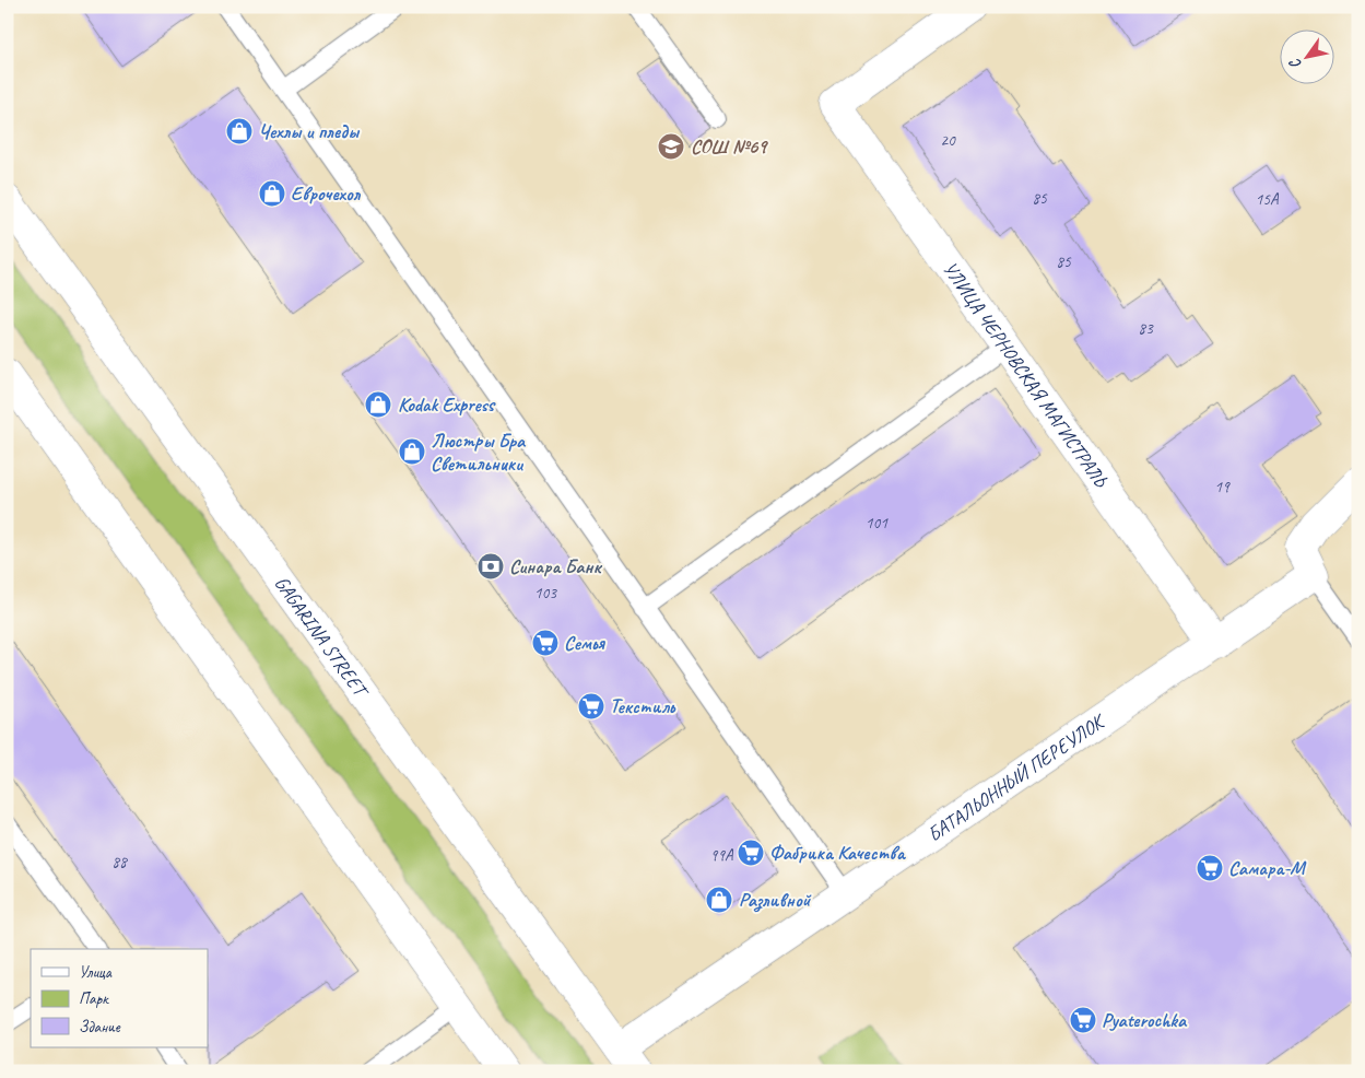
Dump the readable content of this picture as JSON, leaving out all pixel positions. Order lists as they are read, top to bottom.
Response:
{
  "streets": {
    "main road": ["УЛИЦА ЧЕРНОВСКАЯ МАГИСТРАЛЬ", "GAGARINA STREET", "БАТАЛЬОННЫЙ ПЕРЕУЛОК"]
  },
  "crossings": [
    ["УЛИЦА ЧЕРНОВСКАЯ МАГИСТРАЛЬ", "БАТАЛЬОННЫЙ ПЕРЕУЛОК"],
    ["GAGARINA STREET", "БАТАЛЬОННЫЙ ПЕРЕУЛОК"]
  ],
  "places": {
    "shop": [
      "Чехлы и пледы",
      "Еврочехол",
      "Kodak Express",
      "Люстры Бра Светильники",
      "Разливной"
    ],
    "school or university": ["СОШ №69"],
    "bank": ["Синара Банк"],
    "supermarket": [
      "Семья",
      "Текстиль",
      "Фабрика Качества",
      "Самара-М",
      "Pyaterochka"
    ]
  },
  "house_numbers": [
    "20",
    "85",
    "15А",
    "85",
    "83",
    "19",
    "101",
    "103",
    "99А",
    "88"
  ],
  "legend": ["Улица", "Парк", "Здание"],
  "north": "bottom left"
}
